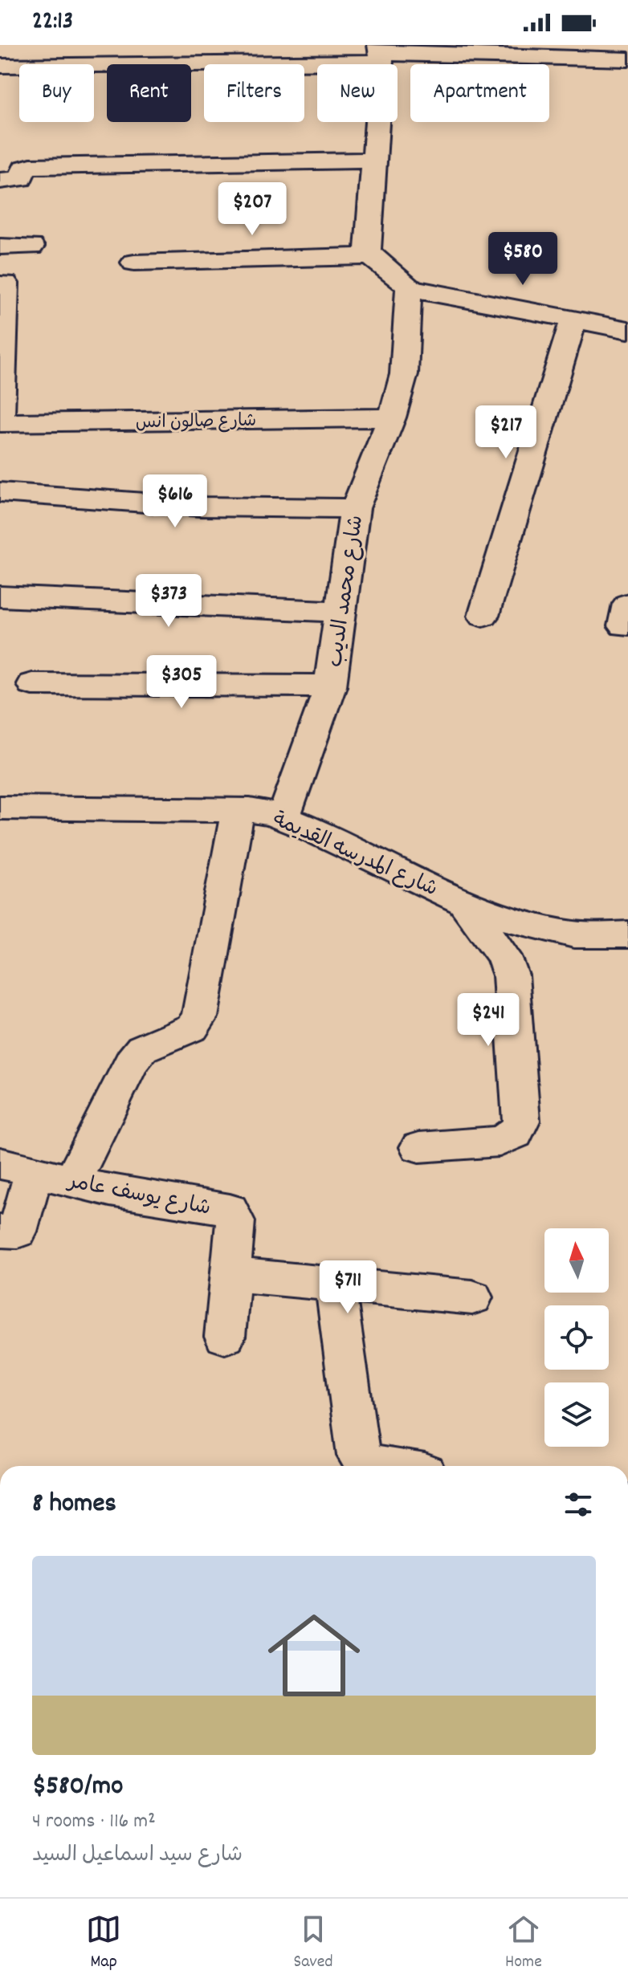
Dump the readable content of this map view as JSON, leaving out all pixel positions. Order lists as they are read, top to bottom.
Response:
{
  "streets": {
    "street": [
      "شارع صالون انس",
      "شارع محمد الديب",
      "شارع المدرسه القديمة",
      "شارع يوسف عامر"
    ]
  },
  "crossings": [
    ["شارع صالون انس", "شارع محمد الديب"],
    ["شارع محمد الديب", "شارع المدرسه القديمة"]
  ],
  "north": "top",
  "page": {
    "status": "22:13",
    "chip": [
      "Buy",
      "Rent",
      "Filters",
      "New",
      "Apartment"
    ],
    "price": [
      "$207",
      "$580",
      "$217",
      "$616",
      "$373",
      "$305",
      "$241",
      "$711"
    ],
    "heading": "8 homes",
    "list": [
      {
        "name": "$580/mo",
        "note": "4 rooms · 116 m² · شارع سيد اسماعيل السيد"
      }
    ],
    "tabs": ["Map", "Saved", "Home"]
  }
}
